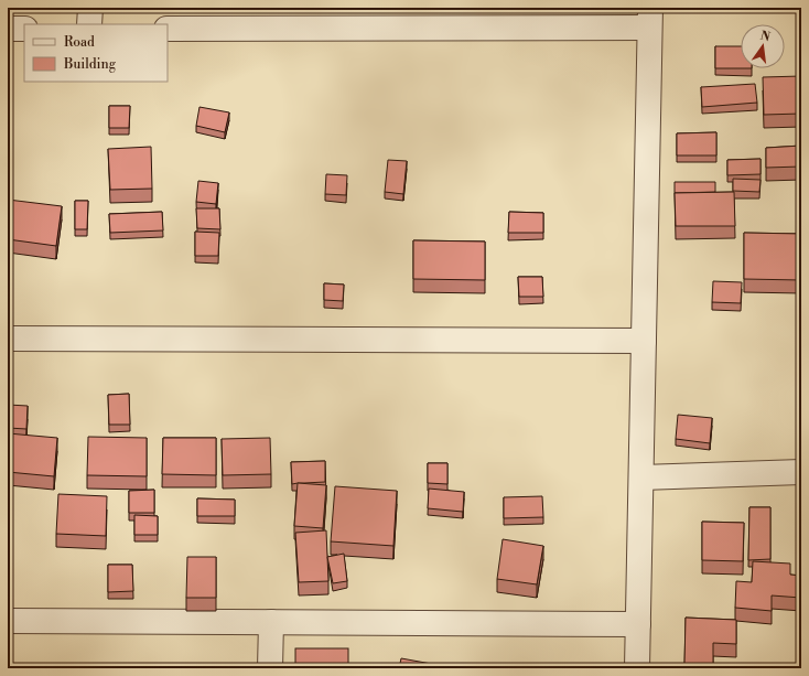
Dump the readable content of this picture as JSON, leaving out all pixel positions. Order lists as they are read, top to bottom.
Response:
{
  "legend": ["Road", "Building"],
  "north": "top"
}
